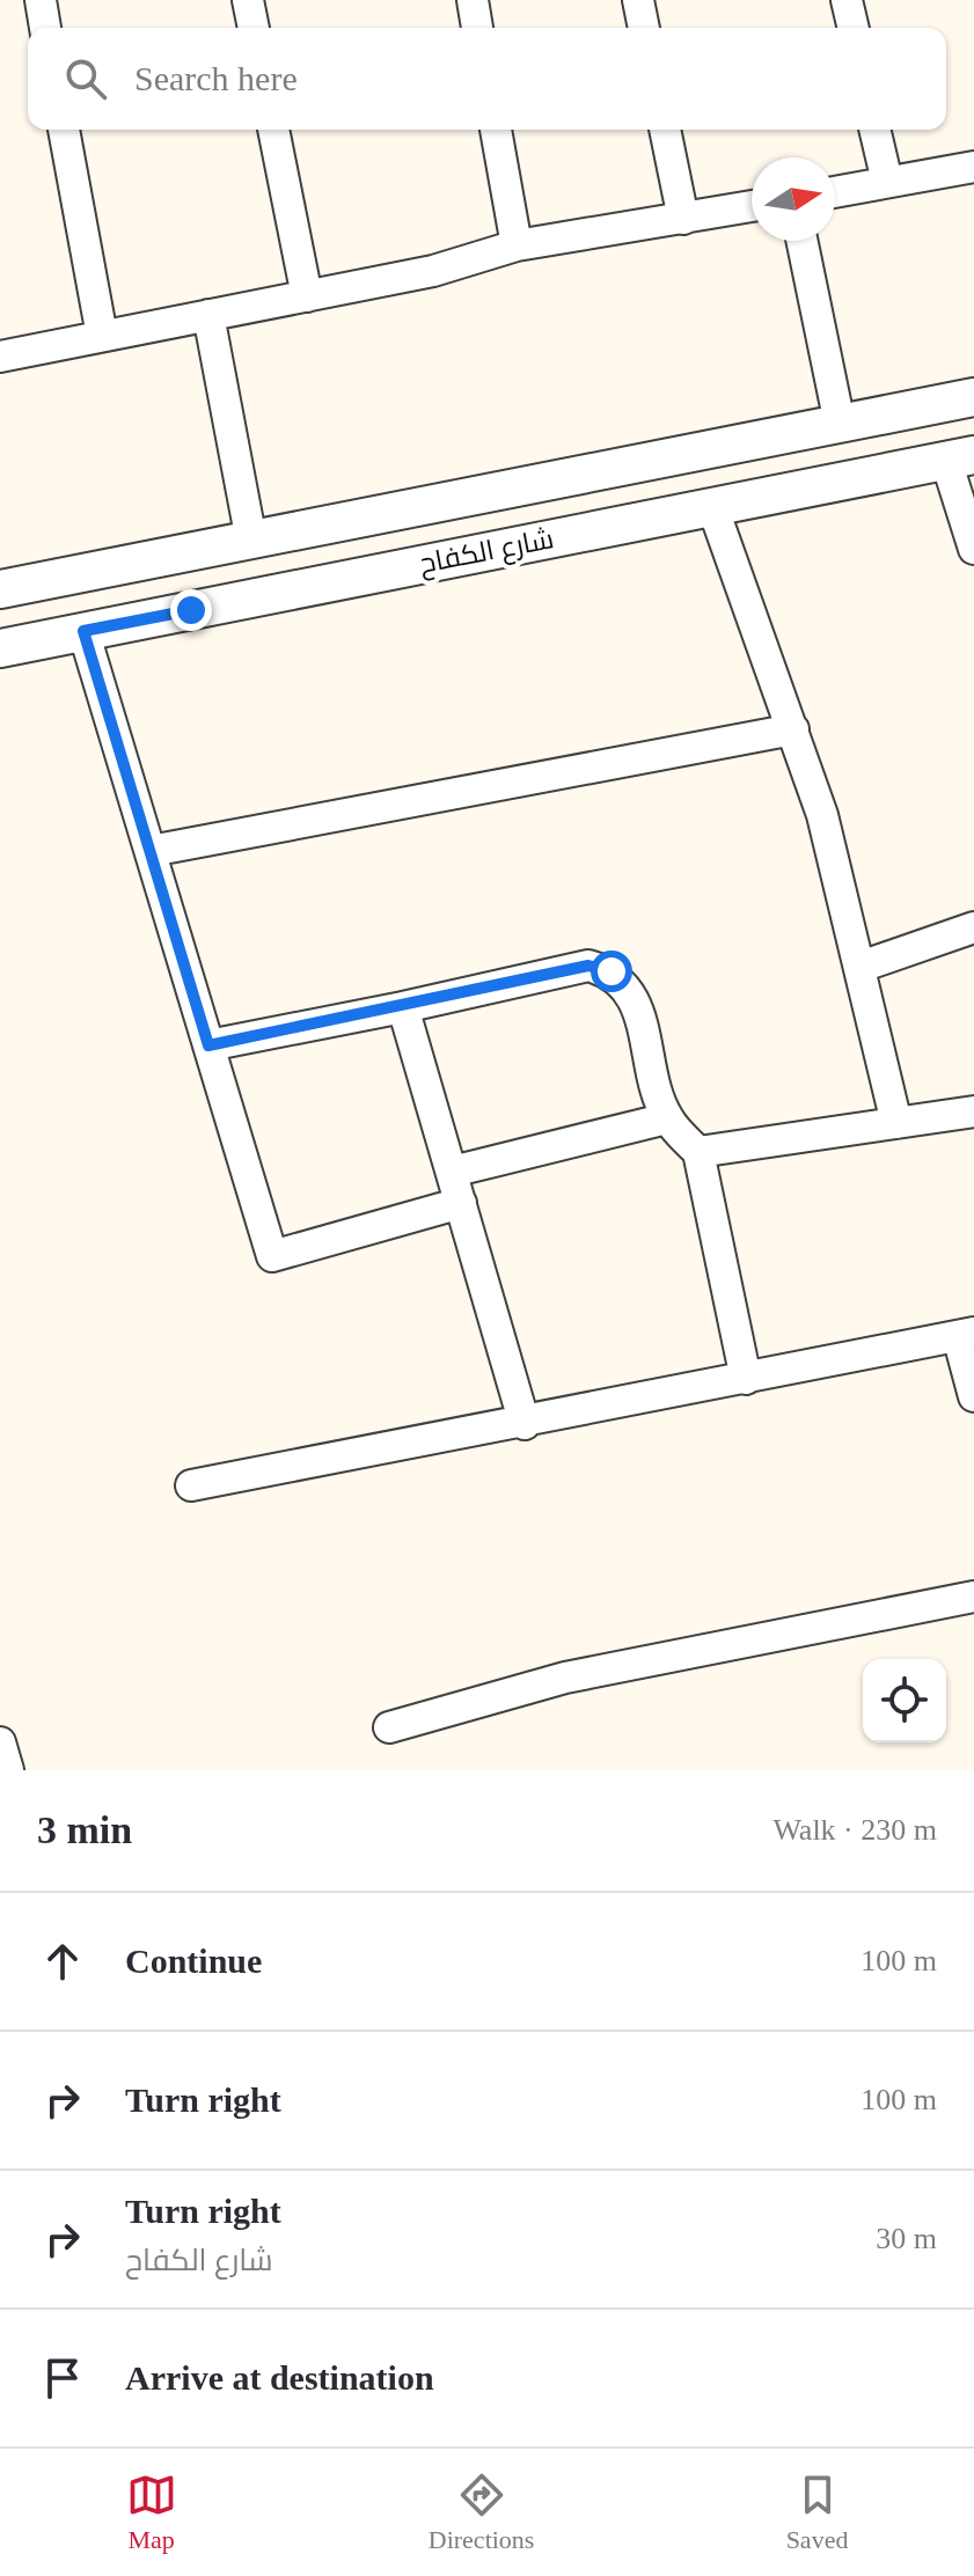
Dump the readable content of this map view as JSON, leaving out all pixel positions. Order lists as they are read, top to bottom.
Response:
{
  "streets": {
    "street": ["شارع الكفاح"]
  },
  "north": "right",
  "page": {
    "search": "Search here",
    "heading": ["3 min", "Walk · 230 m"],
    "list": [
      ["Continue", "100 m"],
      ["Turn right", "100 m"],
      ["Turn right", "شارع الكفاح", "30 m"],
      "Arrive at destination"
    ],
    "nav": ["Map", "Directions", "Saved"]
  }
}
